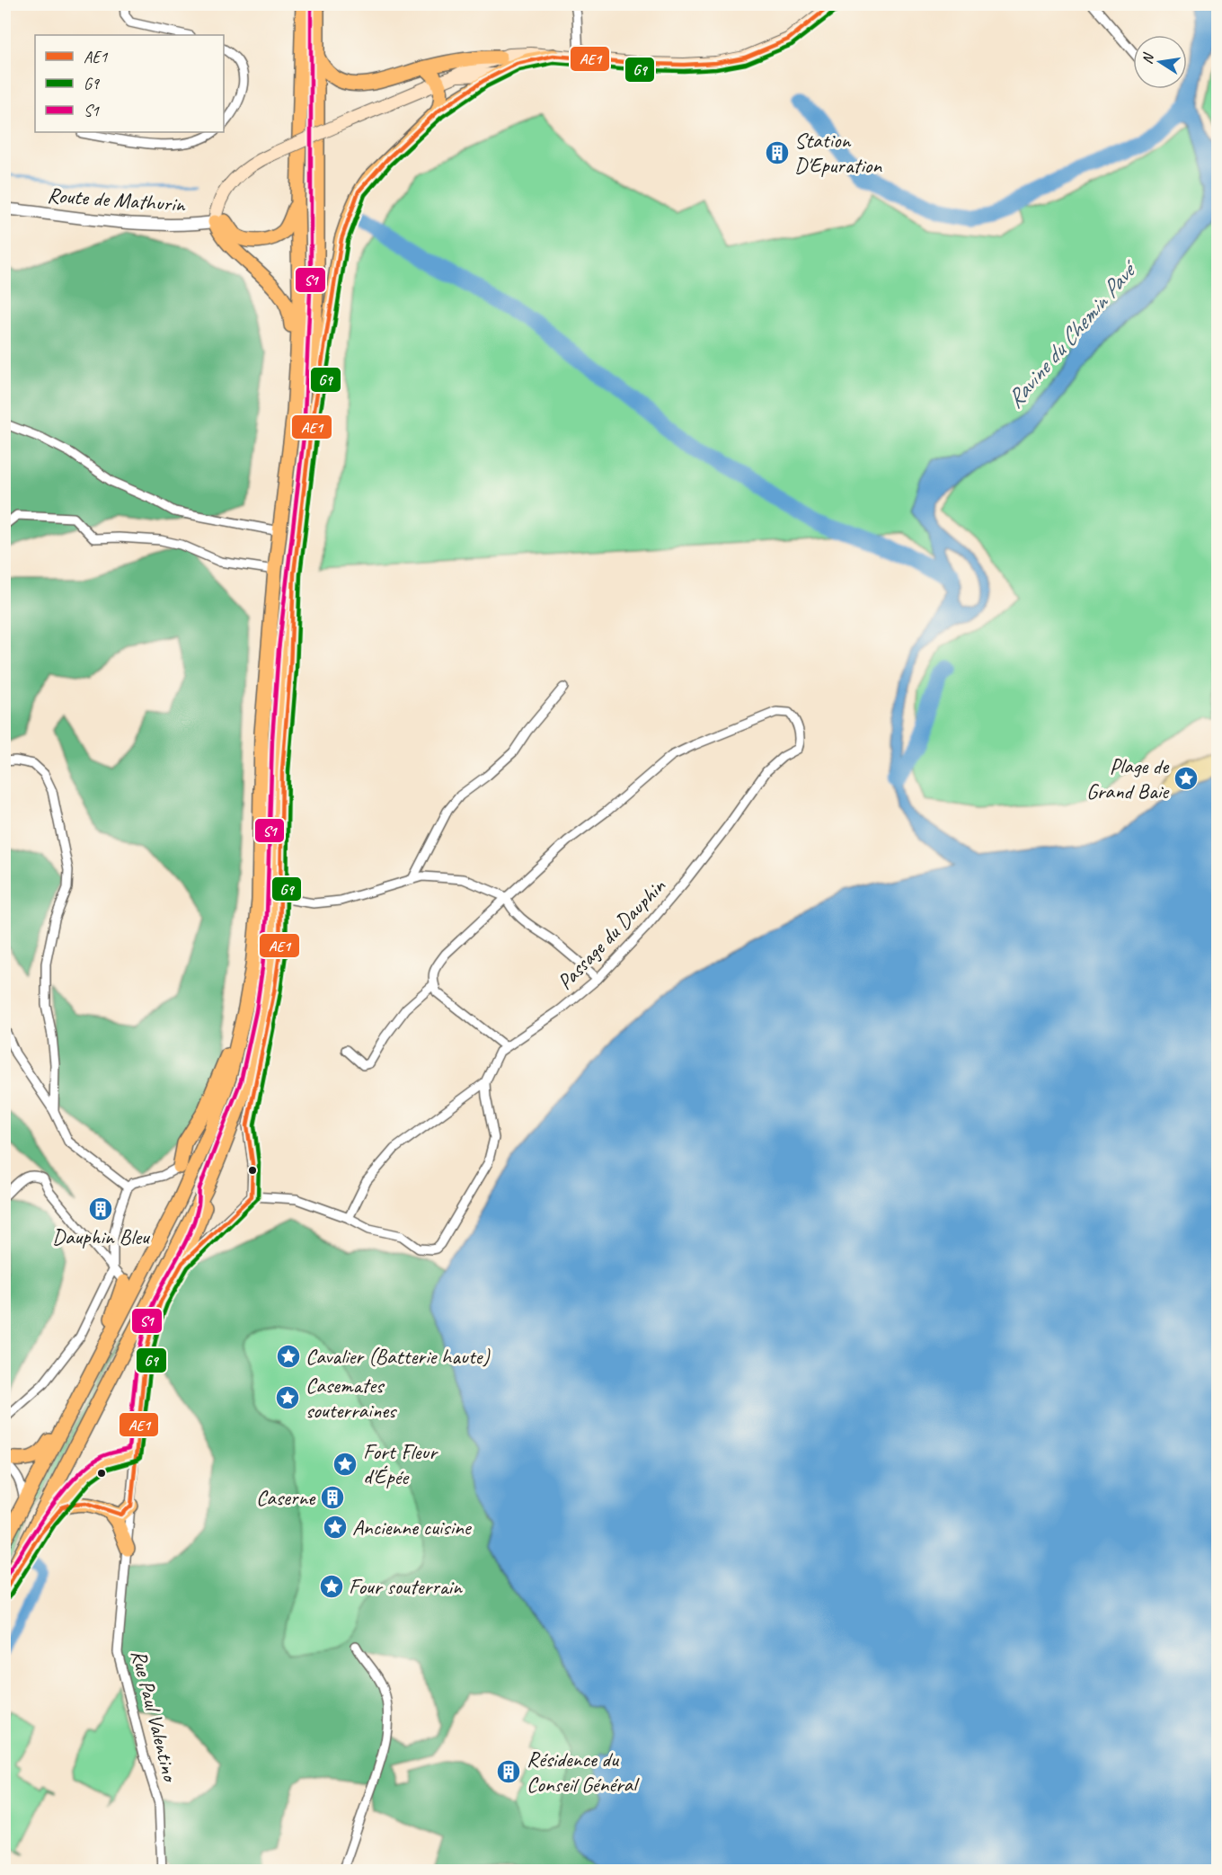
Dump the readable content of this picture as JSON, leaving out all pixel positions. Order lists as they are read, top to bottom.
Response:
{
  "streets": {
    "street": ["Route de Mathurin", "Passage du Dauphin", "Rue Paul Valentino"]
  },
  "water": ["Ravine du Chemin Pavé"],
  "places": {
    "building": [
      "Station D'Epuration",
      "Dauphin Bleu",
      "Caserne",
      "Résidence du Conseil Général"
    ],
    "place": [
      "Plage de Grand Baie",
      "Cavalier (Batterie haute)",
      "Casemates souterraines",
      "Fort Fleur d'Épée",
      "Ancienne cuisine",
      "Four souterrain"
    ]
  },
  "lines": ["transit line AE1", "transit line S1", "transit line G9"],
  "legend": ["AE1", "G9", "S1"],
  "north": "left"
}
